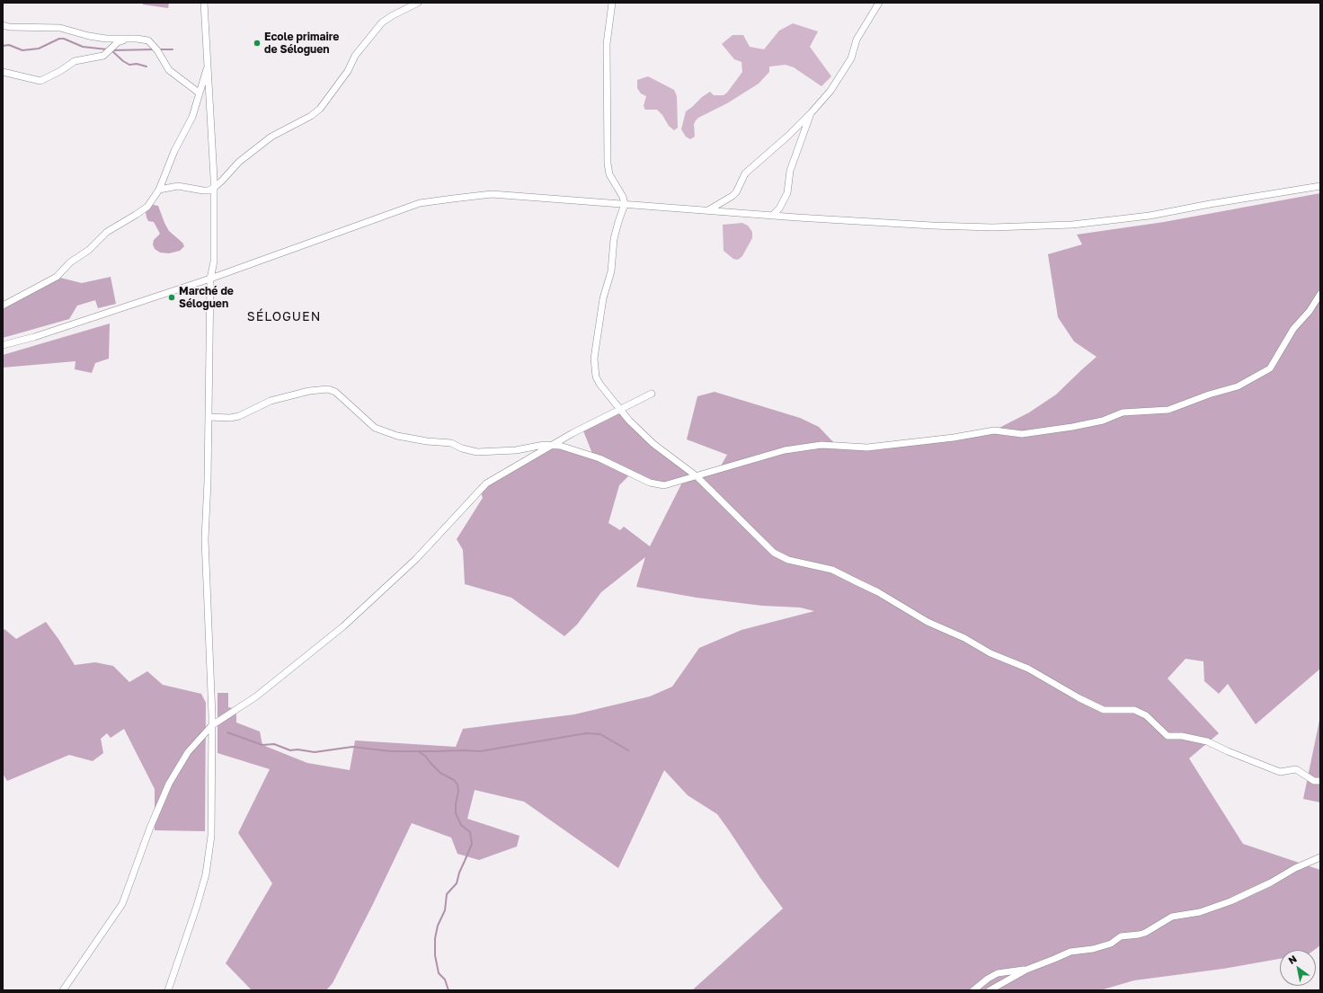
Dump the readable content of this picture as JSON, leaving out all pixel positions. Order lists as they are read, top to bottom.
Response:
{
  "districts": ["SÉLOGUEN"],
  "places": ["Ecole primaire de Séloguen", "Marché de Séloguen"],
  "north": "top left"
}
